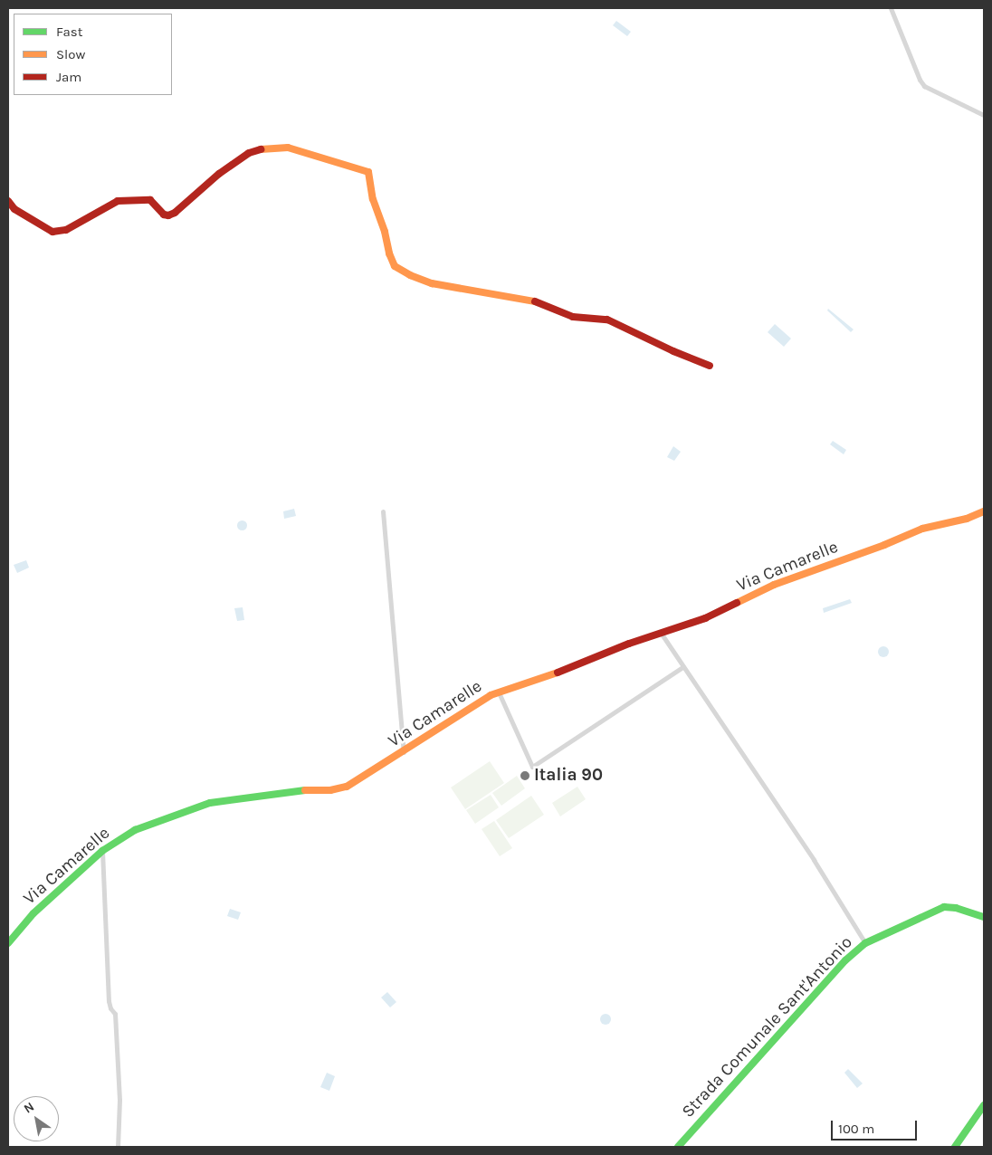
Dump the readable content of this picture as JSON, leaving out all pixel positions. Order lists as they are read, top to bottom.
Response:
{
  "streets": {
    "street": ["Via Camarelle", "Strada Comunale Sant'Antonio"]
  },
  "places": ["Italia 90"],
  "legend": ["Fast", "Slow", "Jam"],
  "scale_bar": "100 m",
  "north": "top left"
}
